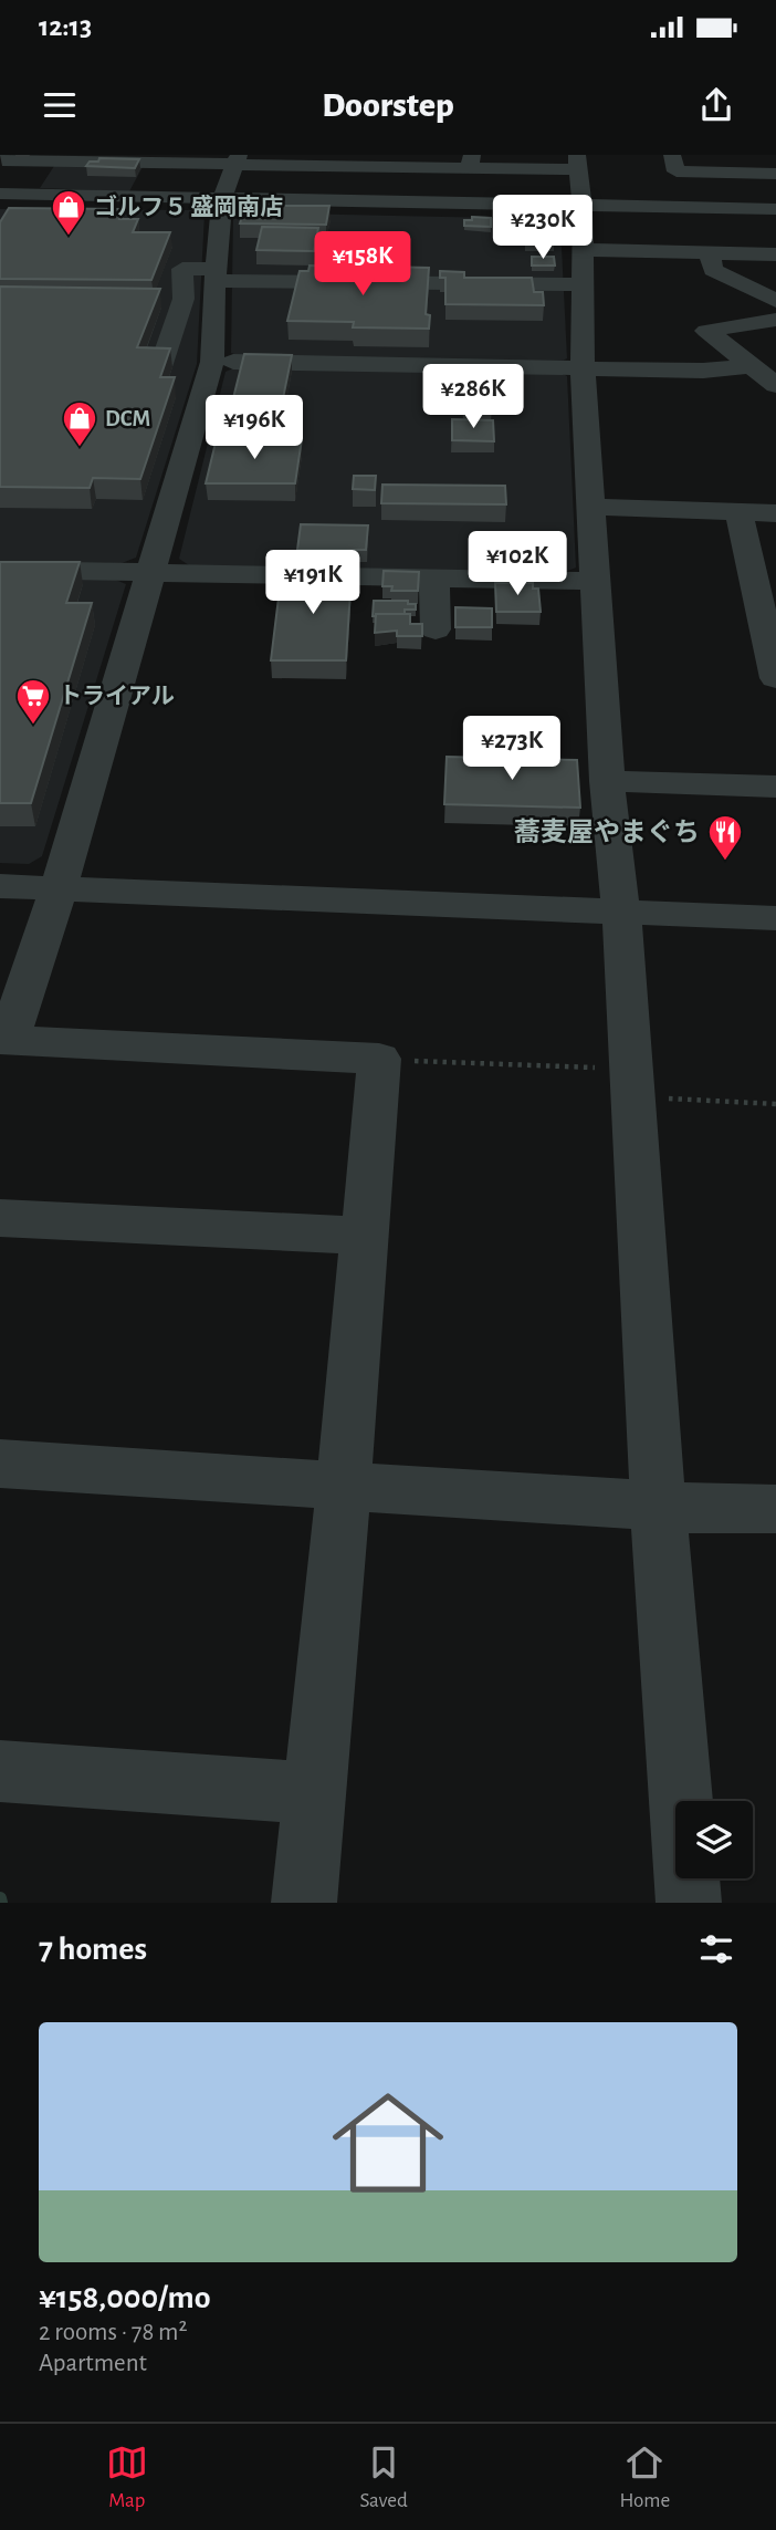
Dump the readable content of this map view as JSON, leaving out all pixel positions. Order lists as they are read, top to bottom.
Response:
{
  "places": {
    "shop": ["ゴルフ５ 盛岡南店", "DCM"],
    "supermarket": ["トライアル"],
    "restaurant": ["蕎麦屋やまぐち"]
  },
  "page": {
    "status": "12:13",
    "header": "Doorstep",
    "price": [
      "¥230K",
      "¥158K",
      "¥286K",
      "¥196K",
      "¥102K",
      "¥191K",
      "¥273K"
    ],
    "heading": "7 homes",
    "list": [
      {
        "name": "¥158,000/mo",
        "note": "2 rooms · 78 m² · Apartment"
      }
    ],
    "tabs": ["Map", "Saved", "Home"]
  }
}
